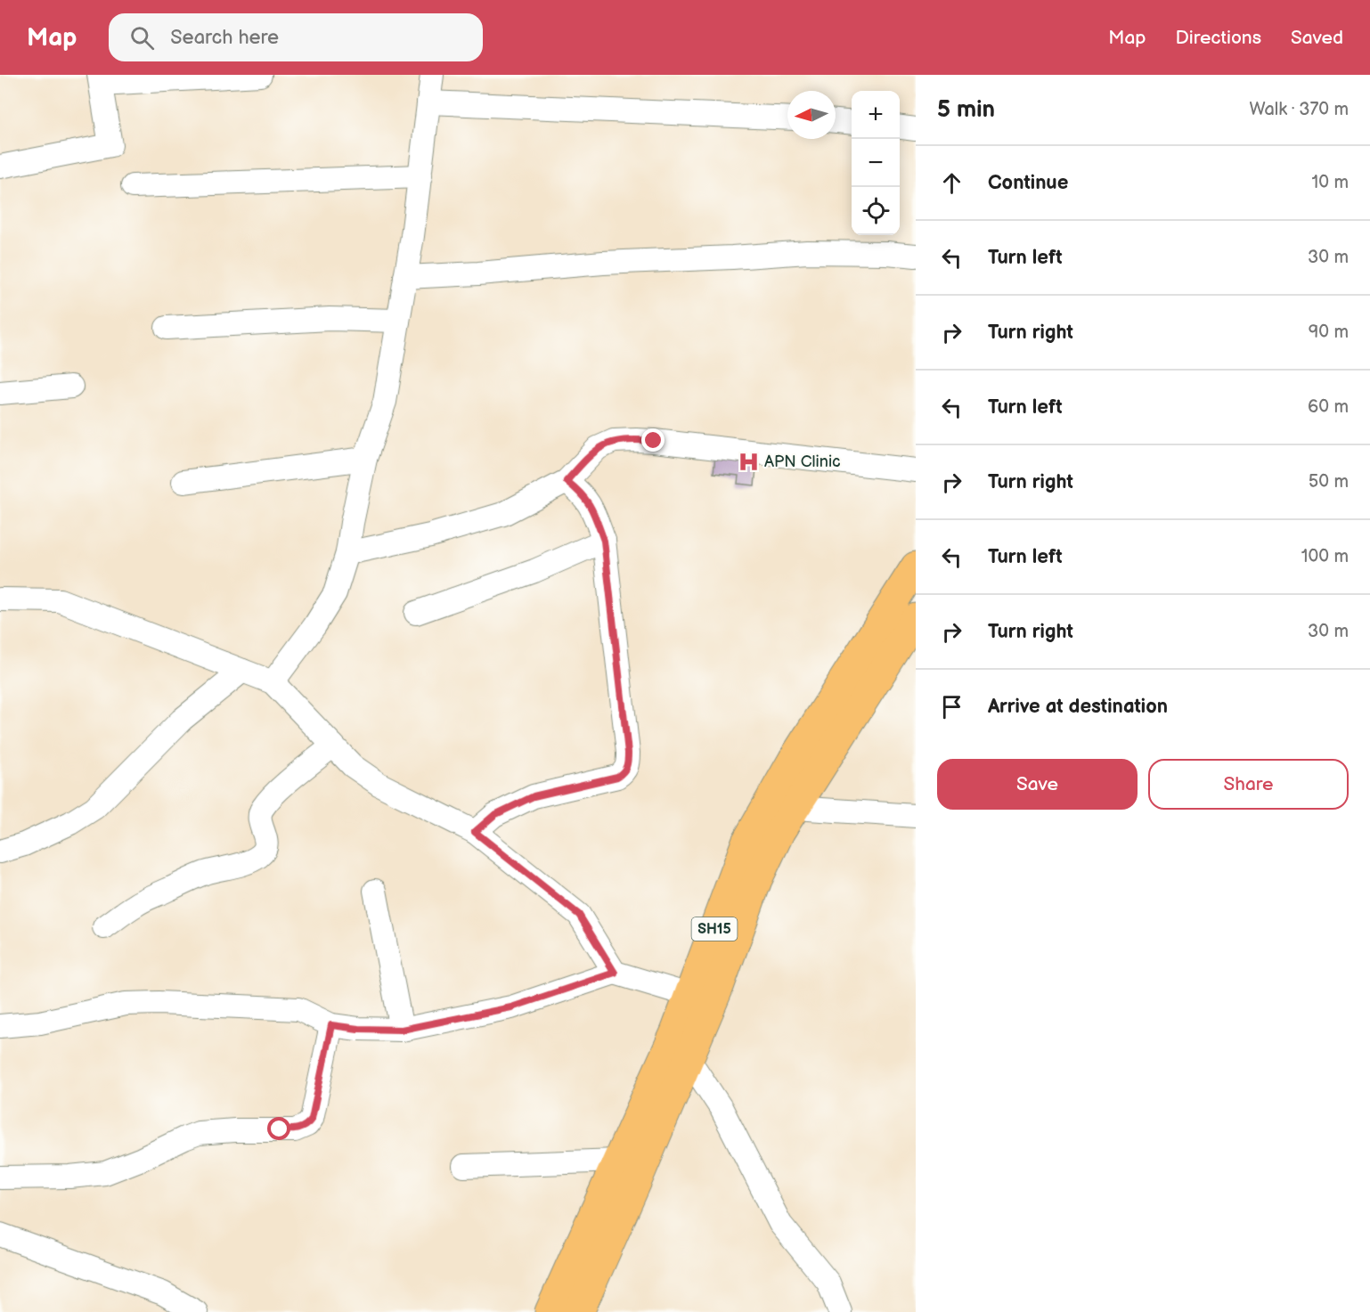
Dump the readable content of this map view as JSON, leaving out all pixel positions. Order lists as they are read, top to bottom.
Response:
{
  "streets": {
    "main road": ["SH15"]
  },
  "places": {
    "hospital": ["APN Clinic"]
  },
  "north": "left",
  "page": {
    "header": "Map",
    "search": "Search here",
    "nav": ["Map", "Directions", "Saved"],
    "heading": ["5 min", "Walk · 370 m"],
    "map_buttons": ["+", "−"],
    "list": [
      ["Continue", "10 m"],
      ["Turn left", "30 m"],
      ["Turn right", "90 m"],
      ["Turn left", "60 m"],
      ["Turn right", "50 m"],
      ["Turn left", "100 m"],
      ["Turn right", "30 m"],
      "Arrive at destination"
    ],
    "buttons": ["Save", "Share"]
  }
}
